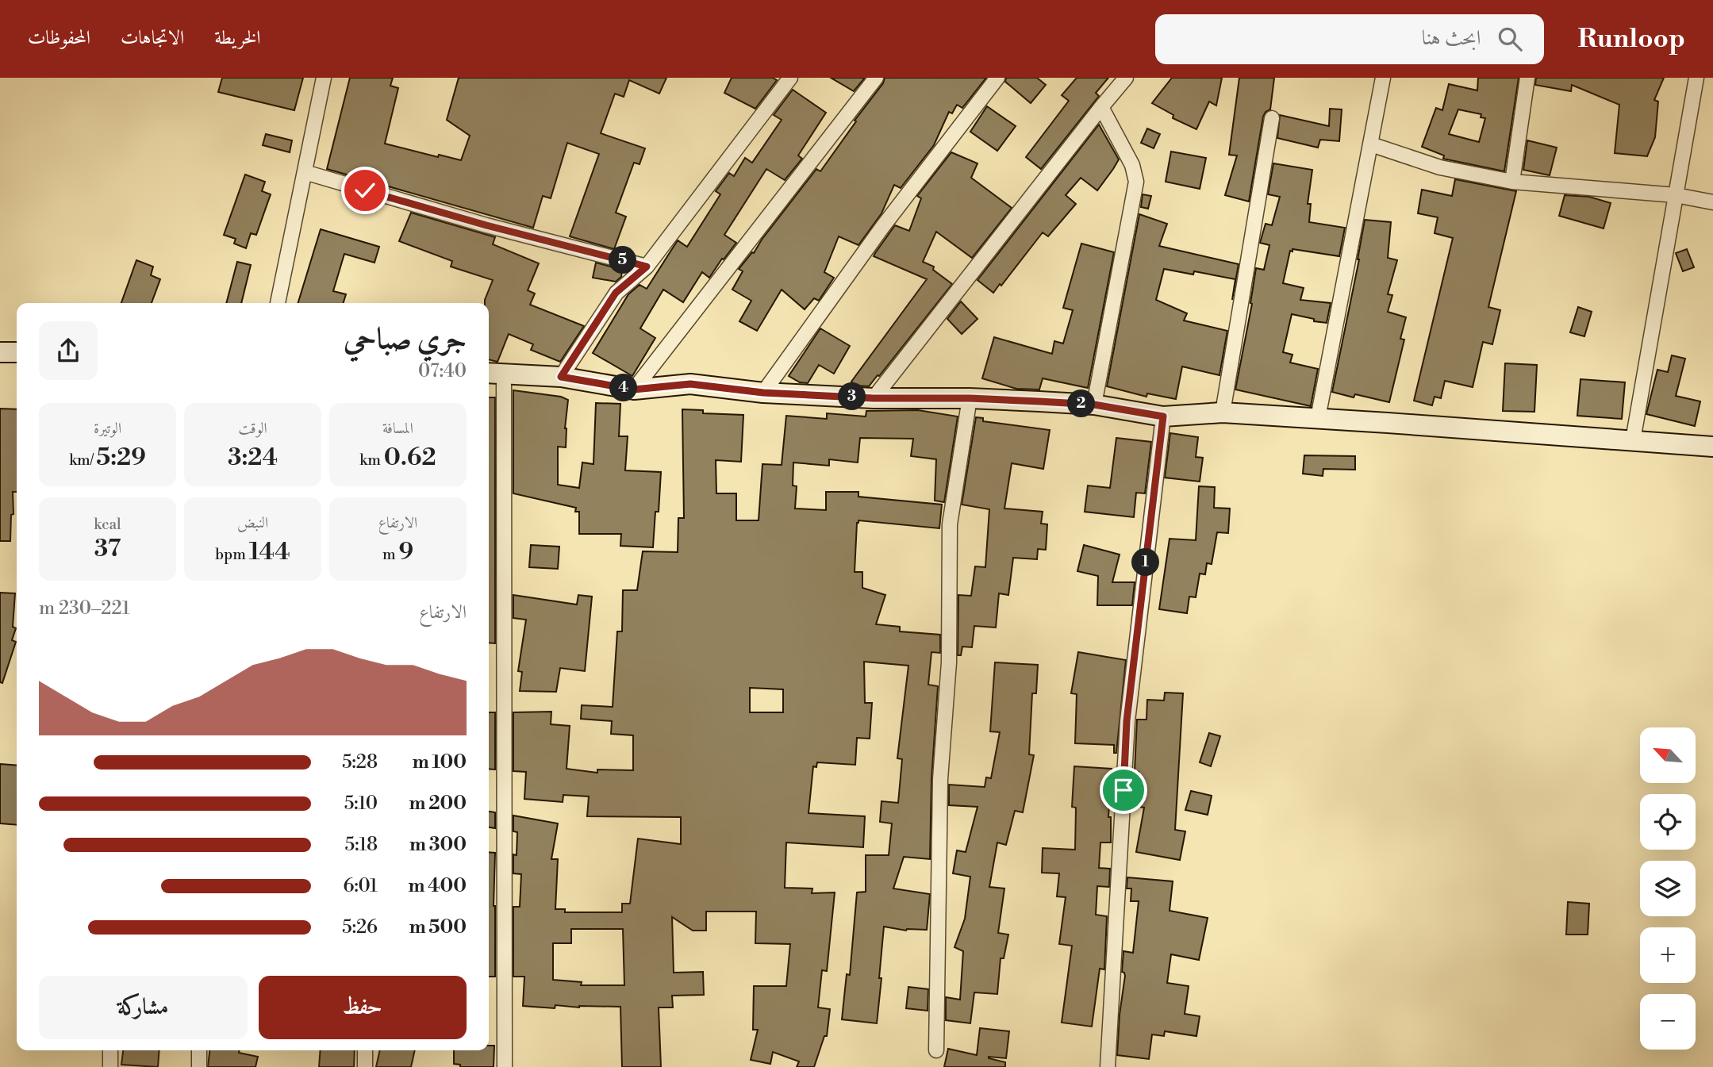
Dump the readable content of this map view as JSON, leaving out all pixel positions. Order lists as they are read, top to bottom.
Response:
{
  "north": "top left",
  "page": {
    "header": "Runloop",
    "search": "ابحث هنا",
    "nav": ["الخريطة", "الاتجاهات", "المحفوظات"],
    "pins": [
      "5",
      "4",
      "3",
      "2",
      "1"
    ],
    "heading": ["جري صباحي", "07:40"],
    "stats": [
      ["المسافة", "0.62 km"],
      ["الوقت", "3:24"],
      ["الوتيرة", "5:29 /km"],
      ["الارتفاع", "9 m"],
      ["النبض", "144 bpm"],
      ["kcal", "37"]
    ],
    "chart": ["الارتفاع", "221–230 m"],
    "map_buttons": ["+", "−"],
    "list": [
      {
        "name": "100 m",
        "note": "5:28"
      },
      {
        "name": "200 m",
        "note": "5:10"
      },
      {
        "name": "300 m",
        "note": "5:18"
      },
      {
        "name": "400 m",
        "note": "6:01"
      },
      {
        "name": "500 m",
        "note": "5:26"
      }
    ],
    "buttons": ["حفظ", "مشاركة"]
  }
}
